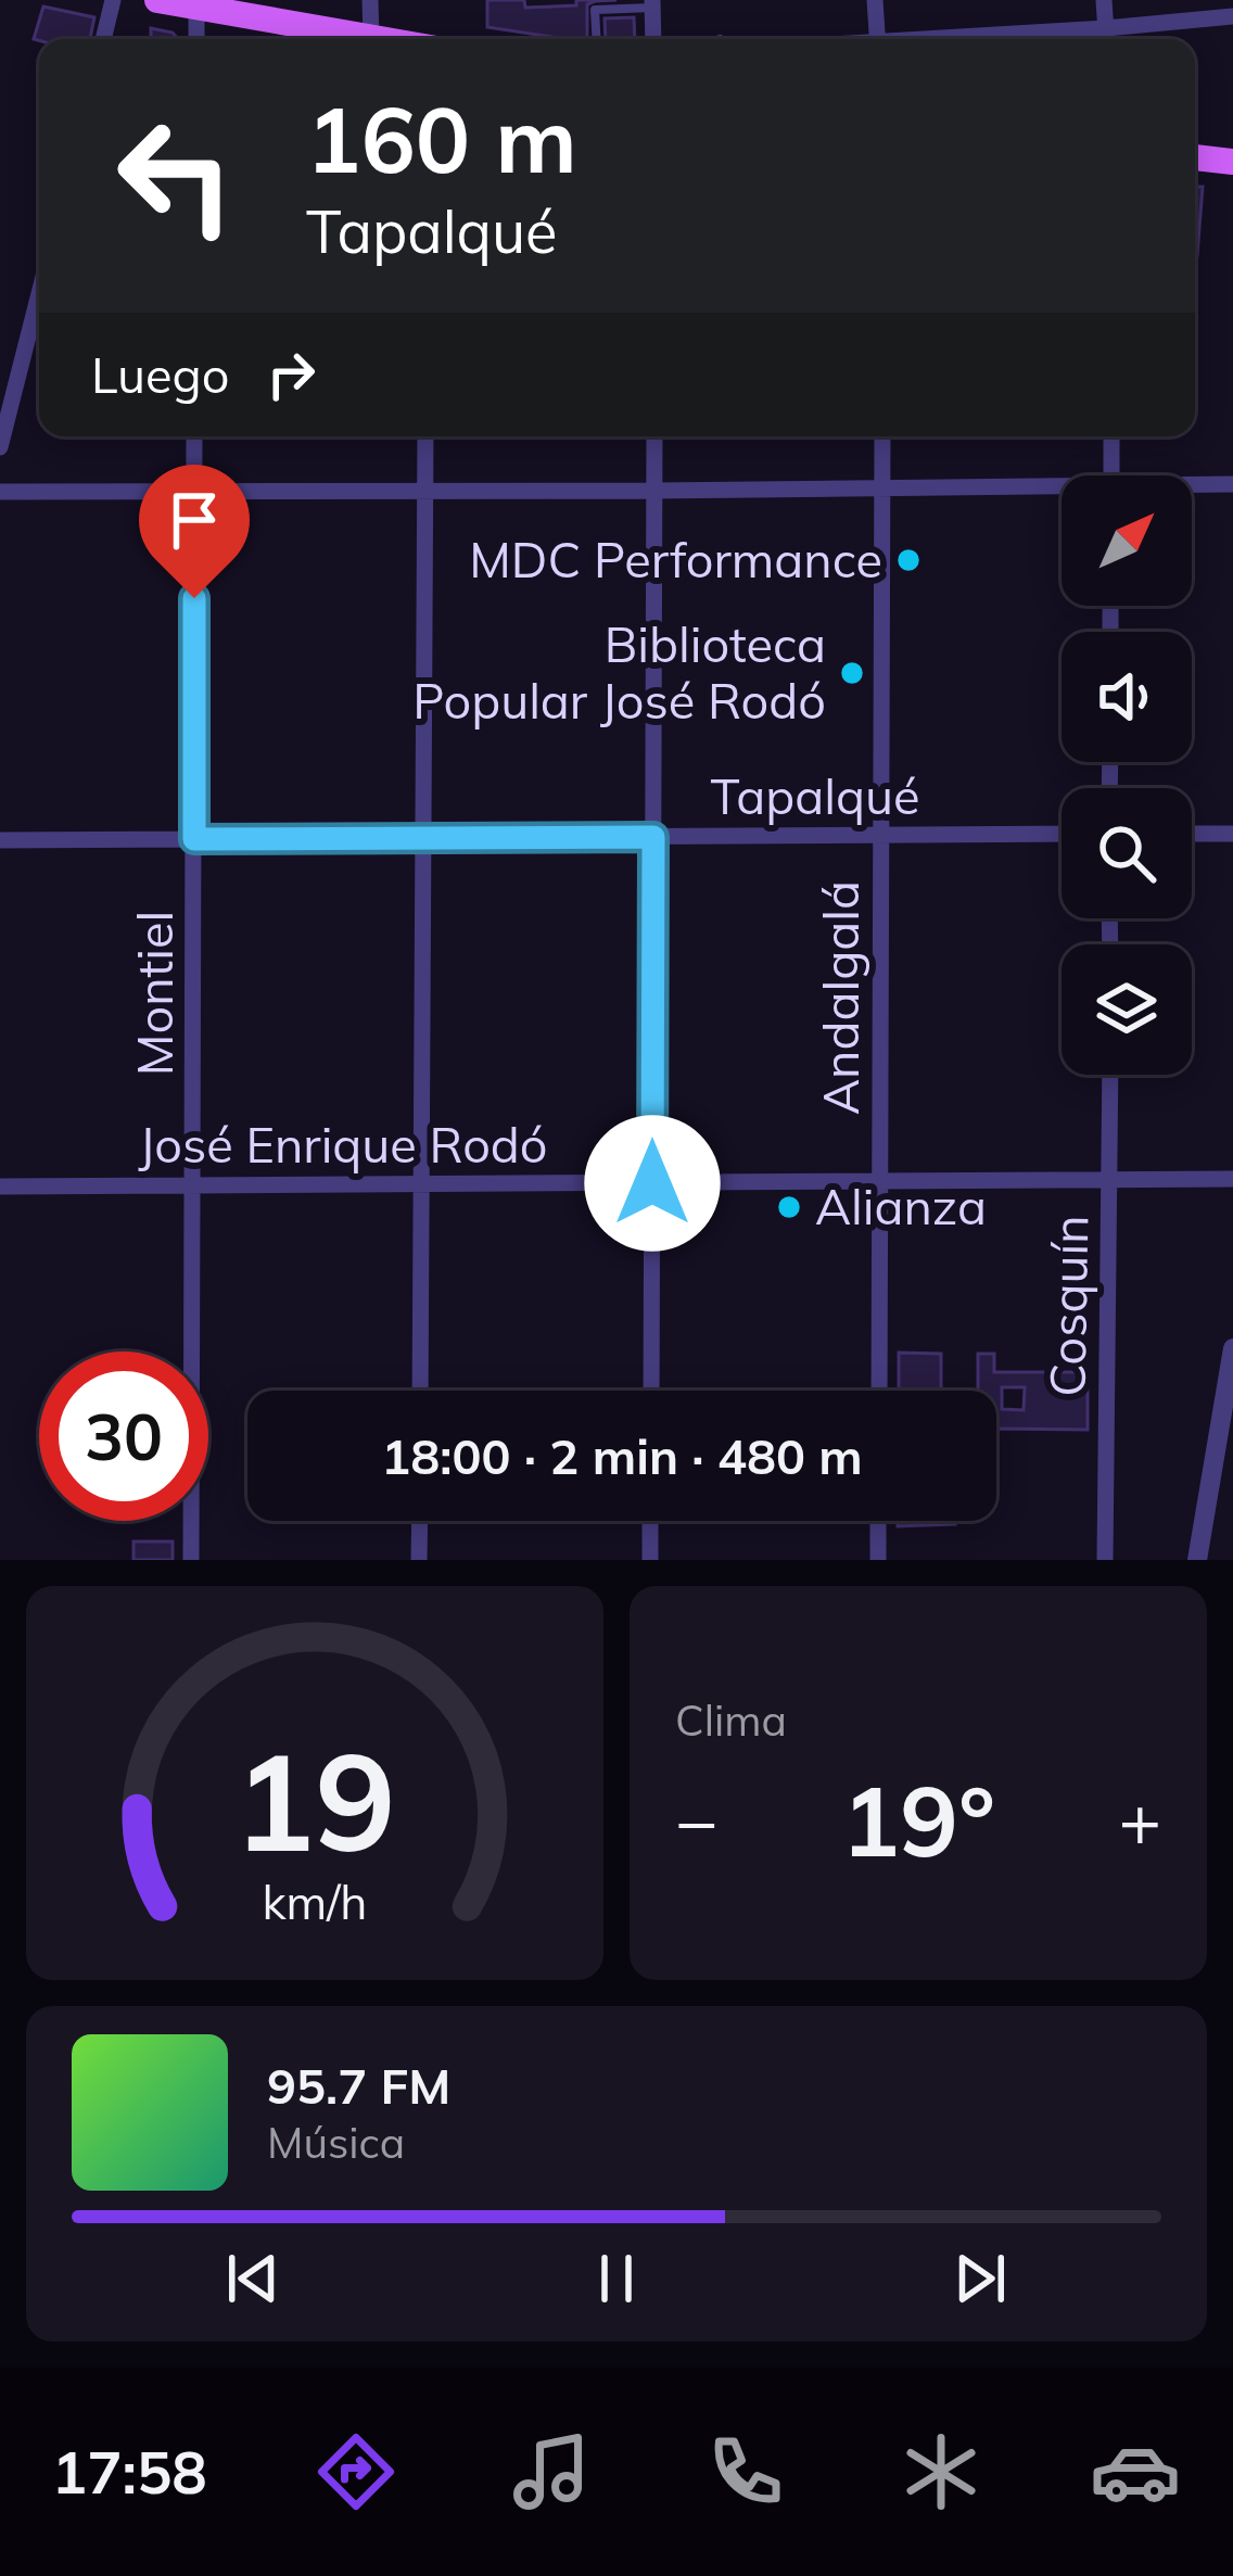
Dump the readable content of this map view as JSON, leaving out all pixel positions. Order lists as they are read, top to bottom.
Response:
{
  "streets": {
    "street": [
      "Tapalqué",
      "Montiel",
      "Andalgalá",
      "José Enrique Rodó",
      "Cosquín"
    ]
  },
  "crossings": [
    ["Tapalqué", "Montiel"],
    ["Tapalqué", "Andalgalá"],
    ["Montiel", "José Enrique Rodó"],
    ["Andalgalá", "José Enrique Rodó"],
    ["José Enrique Rodó", "Cosquín"]
  ],
  "places": ["MDC Performance", "Biblioteca Popular José Rodó", "Alianza"],
  "north": "top right",
  "page": {
    "turn": ["160 m", "Tapalqué"],
    "then": "Luego",
    "limit": "30",
    "trip": "18:00 · 2 min · 480 m",
    "tile": "Clima",
    "heat": ["−", "19°", "+"],
    "song": ["95.7 FM", "Música"],
    "tabs": "17:58",
    "gauge": ["19", "km/h"]
  }
}
